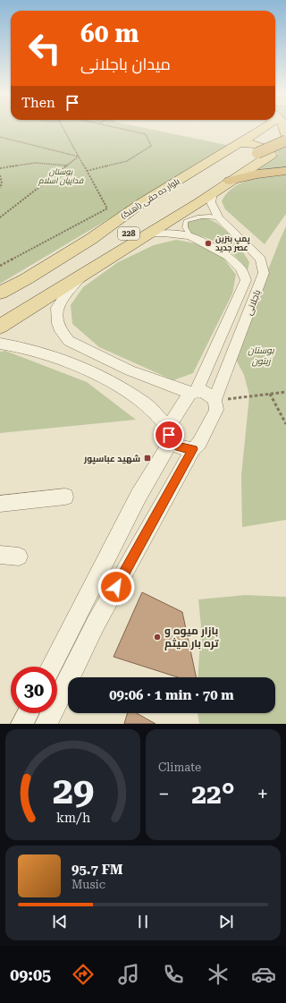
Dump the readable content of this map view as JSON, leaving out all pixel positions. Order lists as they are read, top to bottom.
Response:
{
  "streets": {
    "main road": ["بلوار ده حقی (آهنگ)", "228"],
    "street": ["باجلانی"]
  },
  "parks": ["بوستان فداییان اسلام", "بوستان زیتون"],
  "places": {
    "other": ["پمپ بنزین عصر جدید", "بازار میوه و تره بار میثم"],
    "transit": ["شهید عباسپور"]
  },
  "page": {
    "turn": ["60 m", "میدان باجلانی"],
    "then": "Then",
    "limit": "30",
    "trip": "09:06 · 1 min · 70 m",
    "tile": "Climate",
    "heat": ["−", "22°", "+"],
    "song": ["95.7 FM", "Music"],
    "tabs": "09:05",
    "gauge": ["29", "km/h"]
  }
}
